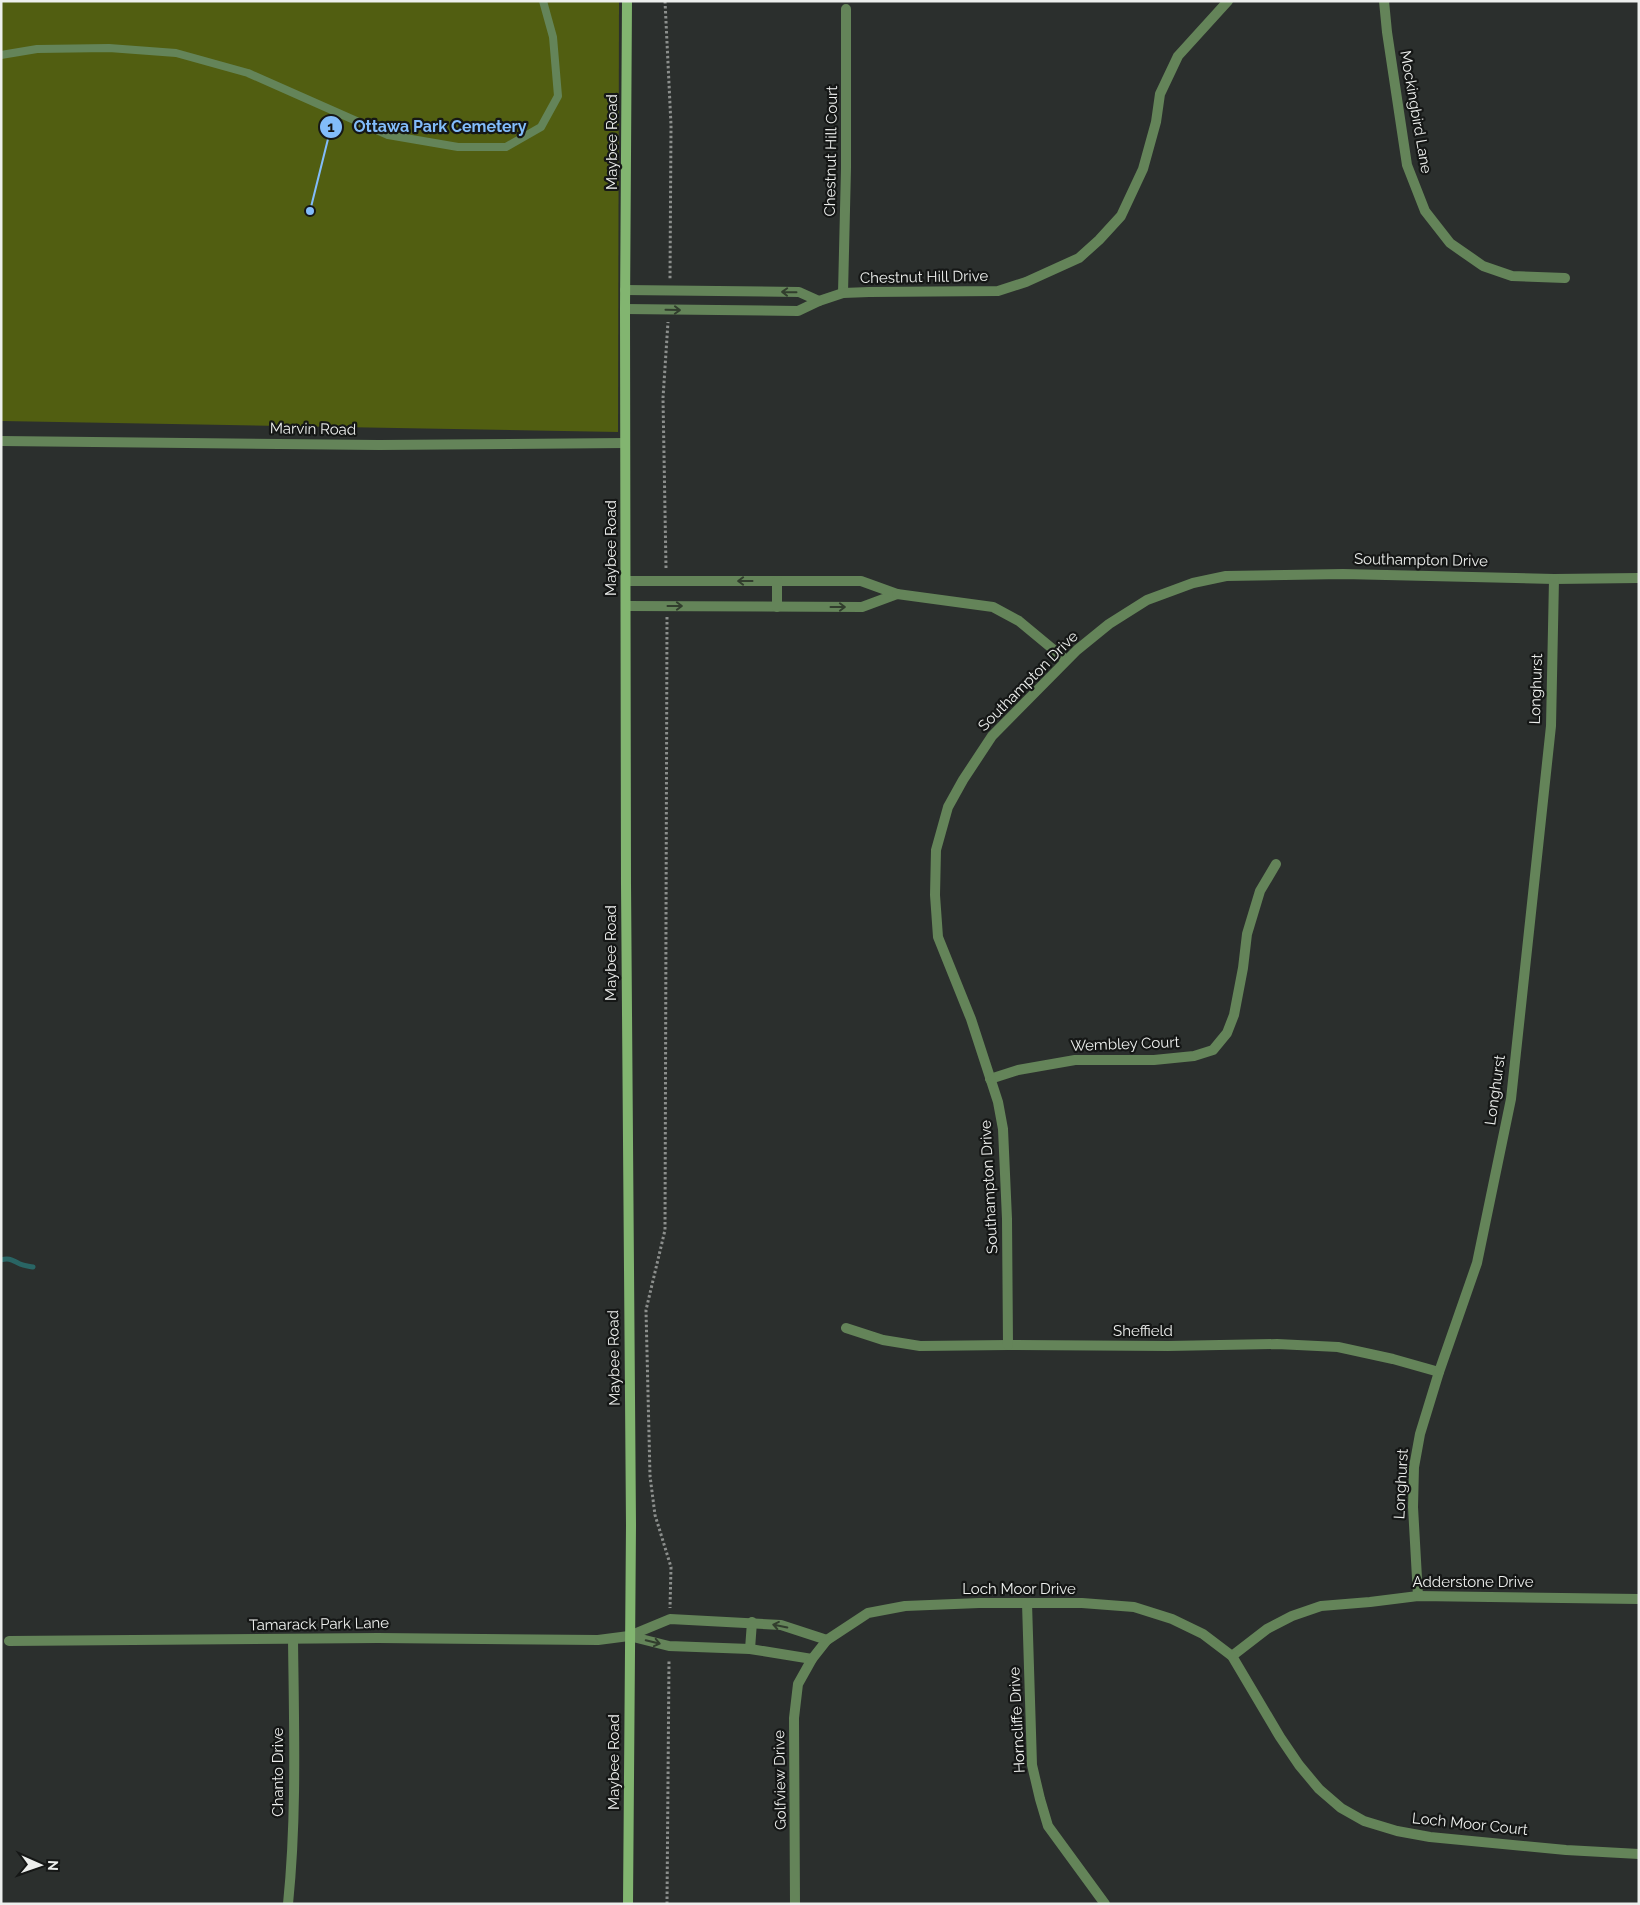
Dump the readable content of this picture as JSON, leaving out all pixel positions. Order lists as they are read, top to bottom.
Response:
{
  "streets": {
    "main road": ["Maybee Road"],
    "street": [
      "Mockingbird Lane",
      "Chestnut Hill Court",
      "Chestnut Hill Drive",
      "Marvin Road",
      "Southampton Drive",
      "Longhurst",
      "Wembley Court",
      "Sheffield",
      "Adderstone Drive",
      "Loch Moor Drive",
      "Tamarack Park Lane",
      "Horncliffe Drive",
      "Chanto Drive",
      "Golfview Drive",
      "Loch Moor Court"
    ]
  },
  "crossings": [
    ["Maybee Road", "Chestnut Hill Drive"],
    ["Maybee Road", "Marvin Road"],
    ["Maybee Road", "Tamarack Park Lane"],
    ["Chestnut Hill Court", "Chestnut Hill Drive"],
    ["Southampton Drive", "Longhurst"],
    ["Southampton Drive", "Wembley Court"],
    ["Southampton Drive", "Sheffield"],
    ["Longhurst", "Sheffield"],
    ["Longhurst", "Adderstone Drive"],
    ["Adderstone Drive", "Loch Moor Drive"],
    ["Adderstone Drive", "Loch Moor Court"],
    ["Loch Moor Drive", "Horncliffe Drive"],
    ["Loch Moor Drive", "Golfview Drive"],
    ["Loch Moor Drive", "Loch Moor Court"],
    ["Tamarack Park Lane", "Chanto Drive"]
  ],
  "places": ["Ottawa Park Cemetery"],
  "north": "right"
}
